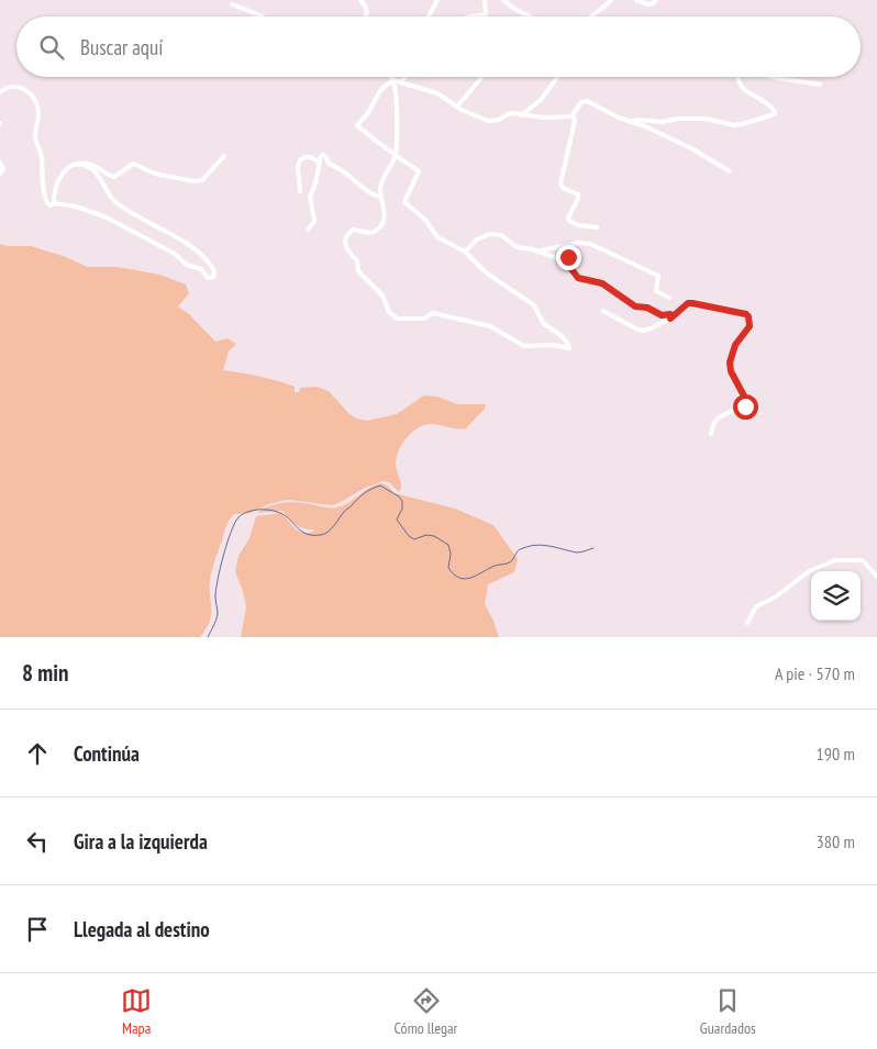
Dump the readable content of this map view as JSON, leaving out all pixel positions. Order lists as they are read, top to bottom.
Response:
{
  "page": {
    "search": "Buscar aquí",
    "heading": ["8 min", "A pie · 570 m"],
    "list": [
      ["Continúa", "190 m"],
      ["Gira a la izquierda", "380 m"],
      "Llegada al destino"
    ],
    "nav": ["Mapa", "Cómo llegar", "Guardados"]
  }
}
